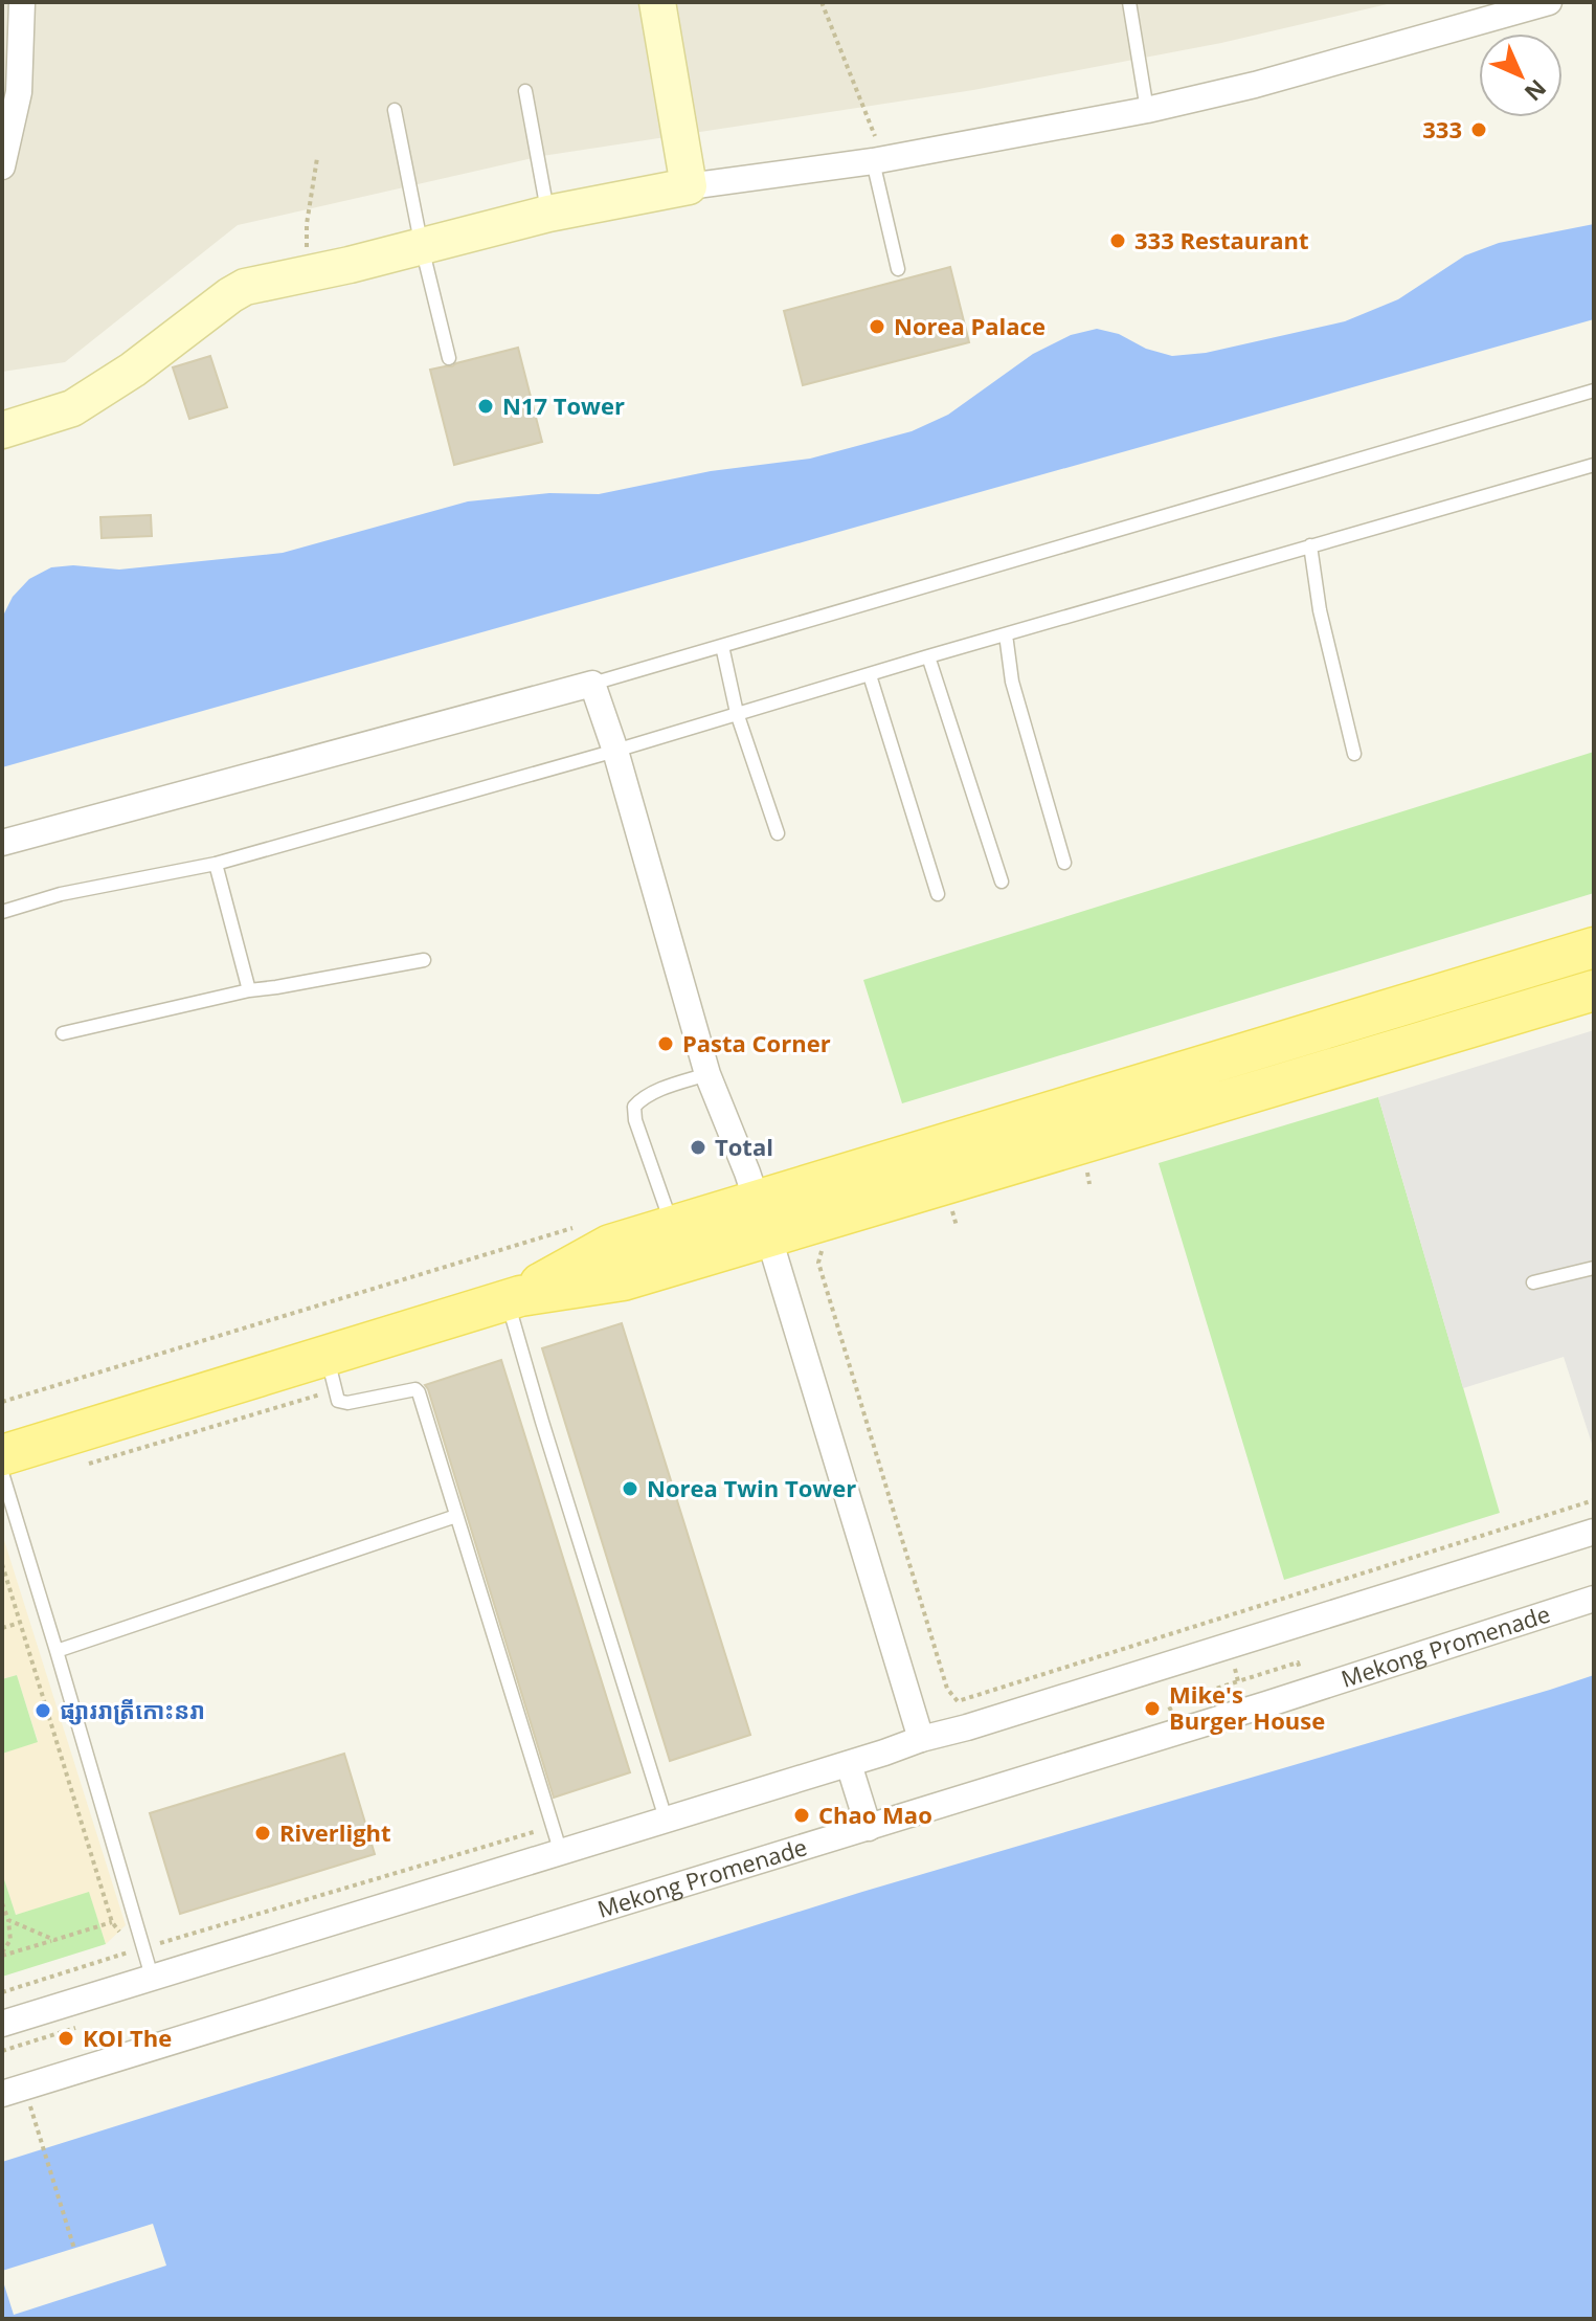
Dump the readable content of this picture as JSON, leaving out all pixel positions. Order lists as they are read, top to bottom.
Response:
{
  "streets": {
    "street": ["Mekong Promenade"]
  },
  "places": [
    "333",
    "333 Restaurant",
    "Norea Palace",
    "N17 Tower",
    "Pasta Corner",
    "Total",
    "Norea Twin Tower",
    "Mike's Burger House",
    "ផ្សាររាត្រីកោះនរា",
    "Chao Mao",
    "Riverlight",
    "KOI The"
  ],
  "north": "bottom right"
}
